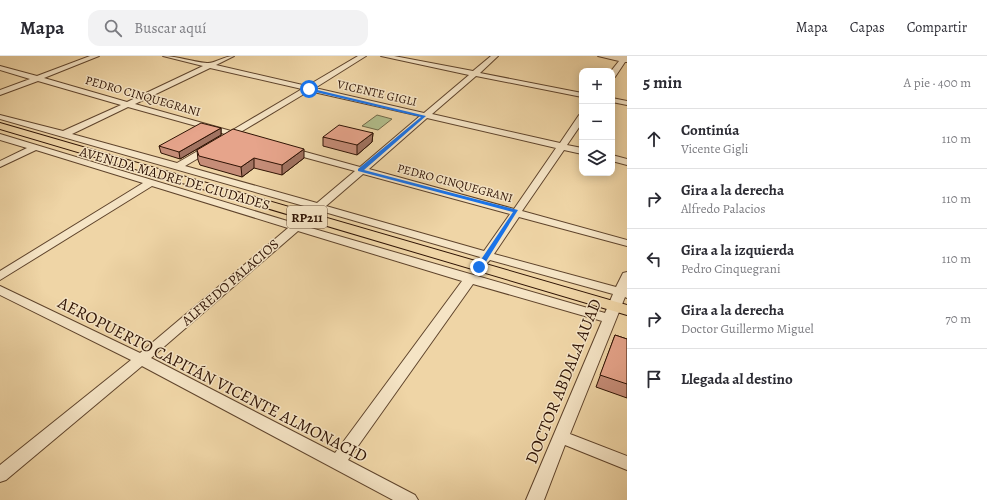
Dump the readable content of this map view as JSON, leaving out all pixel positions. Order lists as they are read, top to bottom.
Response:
{
  "streets": {
    "main road": ["AVENIDA MADRE DE CIUDADES", "RP211"],
    "street": [
      "VICENTE GIGLI",
      "PEDRO CINQUEGRANI",
      "ALFREDO PALACIOS",
      "AEROPUERTO CAPITÁN VICENTE ALMONACID",
      "DOCTOR ABDALA AUAD"
    ]
  },
  "crossings": [
    ["VICENTE GIGLI", "ALFREDO PALACIOS"],
    ["PEDRO CINQUEGRANI", "ALFREDO PALACIOS"],
    ["AVENIDA MADRE DE CIUDADES", "ALFREDO PALACIOS"],
    ["AVENIDA MADRE DE CIUDADES", "DOCTOR ABDALA AUAD"],
    ["ALFREDO PALACIOS", "AEROPUERTO CAPITÁN VICENTE ALMONACID"]
  ],
  "page": {
    "header": "Mapa",
    "search": "Buscar aquí",
    "nav": ["Mapa", "Capas", "Compartir"],
    "heading": ["5 min", "A pie · 400 m"],
    "map_buttons": ["+", "−"],
    "list": [
      ["Continúa", "Vicente Gigli", "110 m"],
      ["Gira a la derecha", "Alfredo Palacios", "110 m"],
      ["Gira a la izquierda", "Pedro Cinquegrani", "110 m"],
      ["Gira a la derecha", "Doctor Guillermo Miguel", "70 m"],
      "Llegada al destino"
    ]
  }
}
